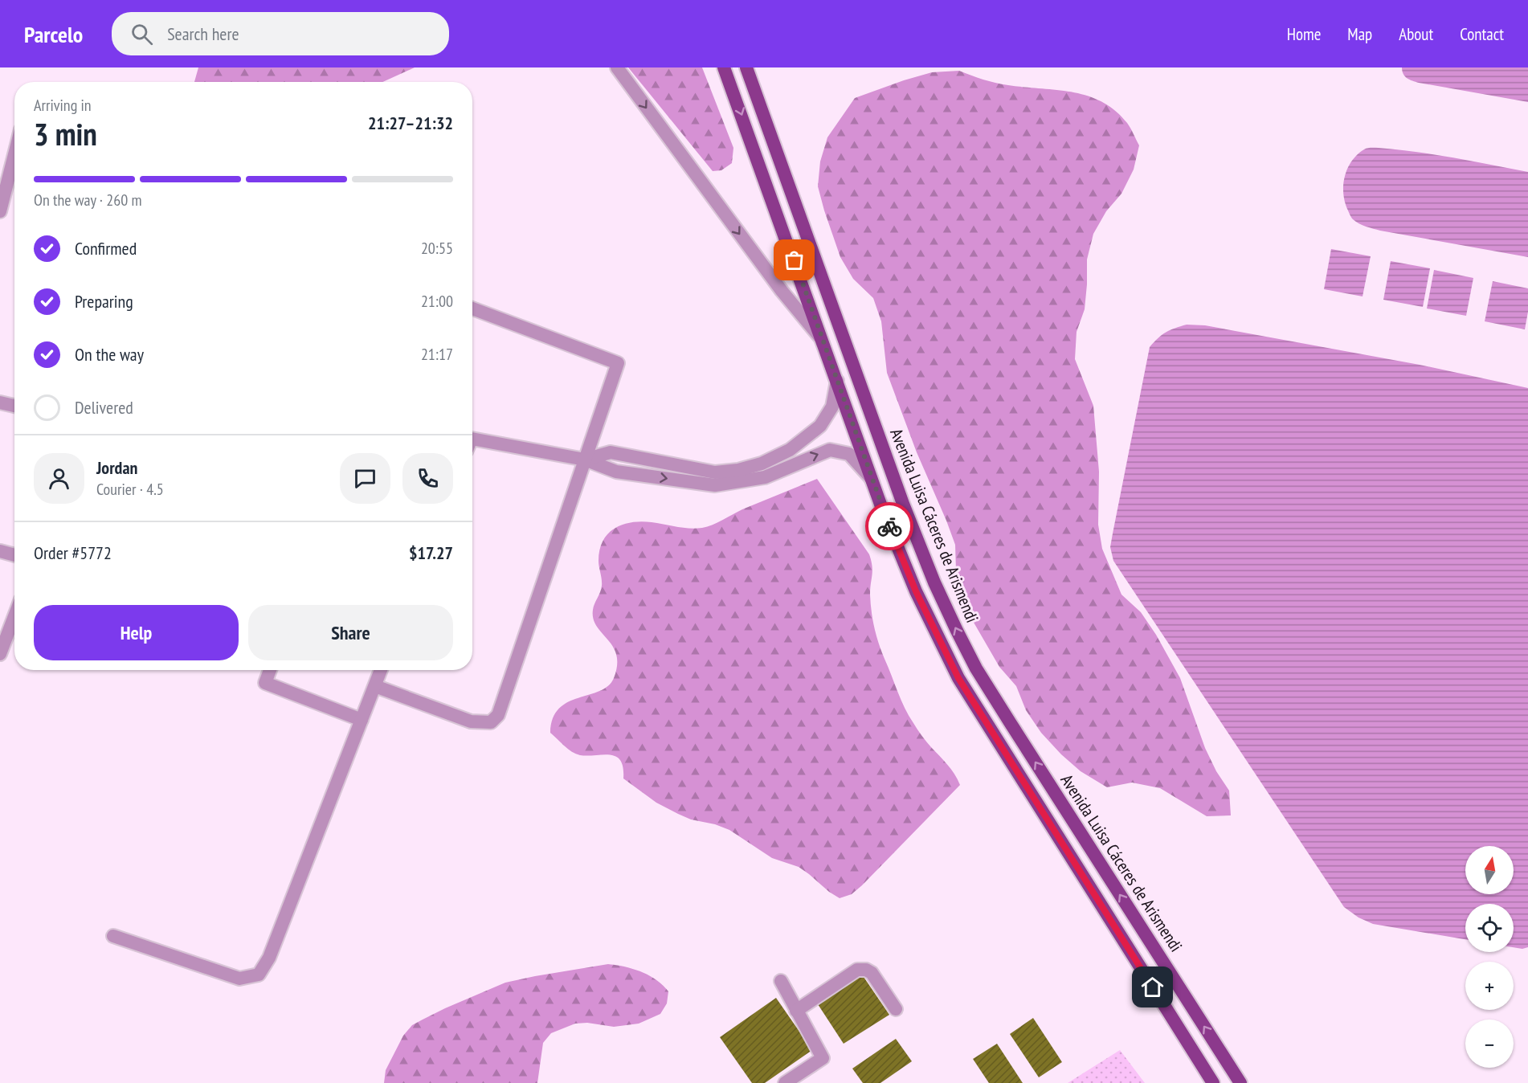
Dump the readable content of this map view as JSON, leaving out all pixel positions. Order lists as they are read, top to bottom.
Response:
{
  "streets": {
    "main road": ["Avenida Luisa Cáceres de Arismendi"]
  },
  "north": "top",
  "page": {
    "header": "Parcelo",
    "search": "Search here",
    "nav": [
      "Home",
      "Map",
      "About",
      "Contact"
    ],
    "heading": ["3 min", "Arriving in", "21:27–21:32"],
    "panel": [
      "Jordan",
      "Courier · 4.5",
      "Order #5772",
      "$17.27"
    ],
    "bar": "On the way · 260 m",
    "list": [
      ["Confirmed", "20:55"],
      ["Preparing", "21:00"],
      ["On the way", "21:17"],
      "Delivered"
    ],
    "buttons": ["Help", "Share"],
    "map_buttons": ["+", "−"]
  }
}
